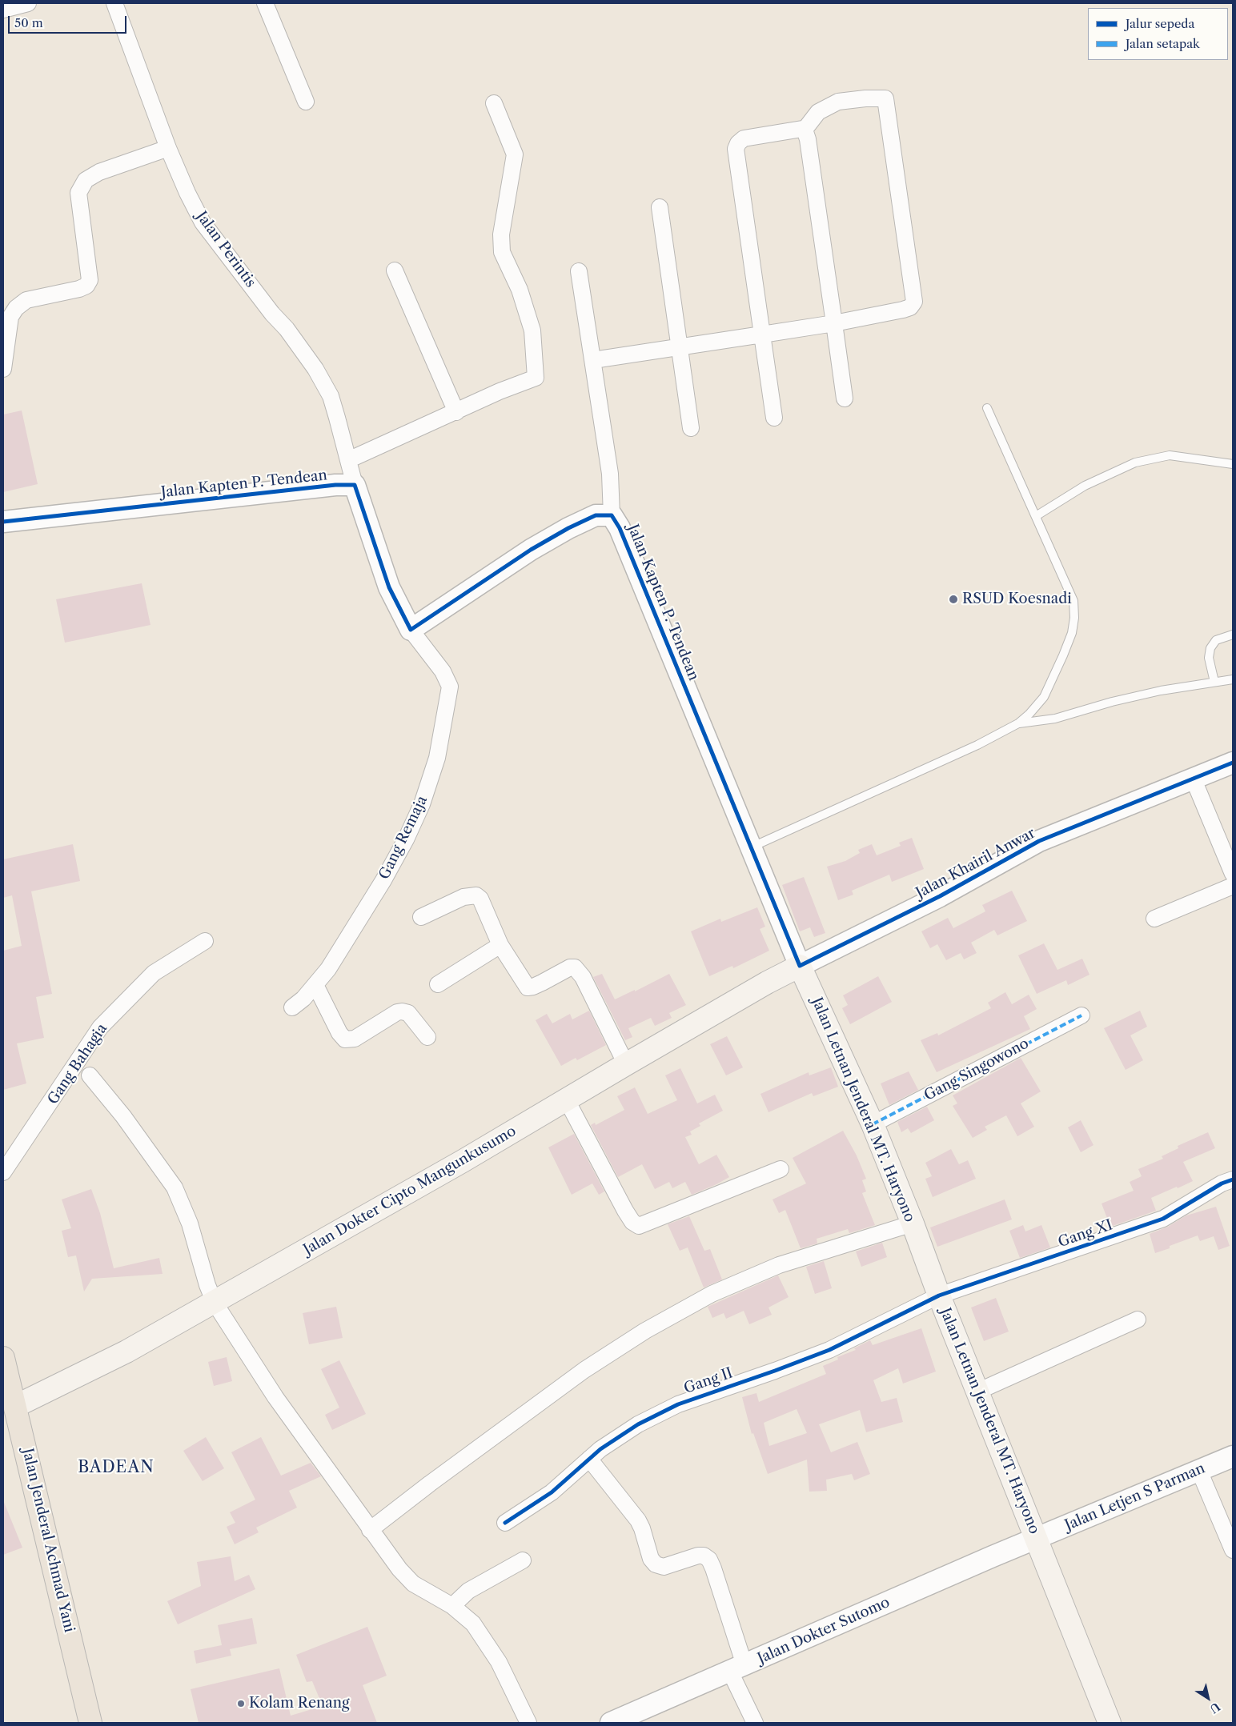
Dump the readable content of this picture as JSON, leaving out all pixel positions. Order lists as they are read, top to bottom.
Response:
{
  "streets": {
    "main road": ["Jalan Letnan Jenderal MT. Haryono", "Jalan Dokter Cipto Mangunkusumo", "Jalan Jenderal Achmad Yani"],
    "street": [
      "Jalan Perintis",
      "Jalan Kapten P. Tendean",
      "Gang Remaja",
      "Jalan Khairil Anwar",
      "Gang Bahagia",
      "Gang Singowono",
      "Gang XI",
      "Gang II",
      "Jalan Letjen S Parman",
      "Jalan Dokter Sutomo"
    ]
  },
  "crossings": [
    ["Jalan Perintis", "Jalan Kapten P. Tendean"],
    ["Jalan Kapten P. Tendean", "Gang Remaja"],
    ["Jalan Kapten P. Tendean", "Jalan Khairil Anwar"],
    ["Jalan Kapten P. Tendean", "Jalan Letnan Jenderal MT. Haryono"],
    ["Jalan Kapten P. Tendean", "Jalan Dokter Cipto Mangunkusumo"],
    ["Jalan Khairil Anwar", "Jalan Letnan Jenderal MT. Haryono"],
    ["Jalan Khairil Anwar", "Jalan Dokter Cipto Mangunkusumo"],
    ["Gang Singowono", "Jalan Letnan Jenderal MT. Haryono"],
    ["Jalan Letnan Jenderal MT. Haryono", "Jalan Dokter Cipto Mangunkusumo"],
    ["Jalan Letnan Jenderal MT. Haryono", "Gang XI"],
    ["Jalan Letnan Jenderal MT. Haryono", "Gang II"],
    ["Jalan Letnan Jenderal MT. Haryono", "Jalan Letjen S Parman"],
    ["Jalan Letnan Jenderal MT. Haryono", "Jalan Dokter Sutomo"],
    ["Jalan Dokter Cipto Mangunkusumo", "Jalan Jenderal Achmad Yani"],
    ["Gang XI", "Gang II"],
    ["Jalan Letjen S Parman", "Jalan Dokter Sutomo"]
  ],
  "districts": ["BADEAN"],
  "places": ["RSUD Koesnadi", "Kolam Renang"],
  "legend": ["Jalur sepeda", "Jalan setapak"],
  "scale_bar": "50 m",
  "north": "bottom right"
}
